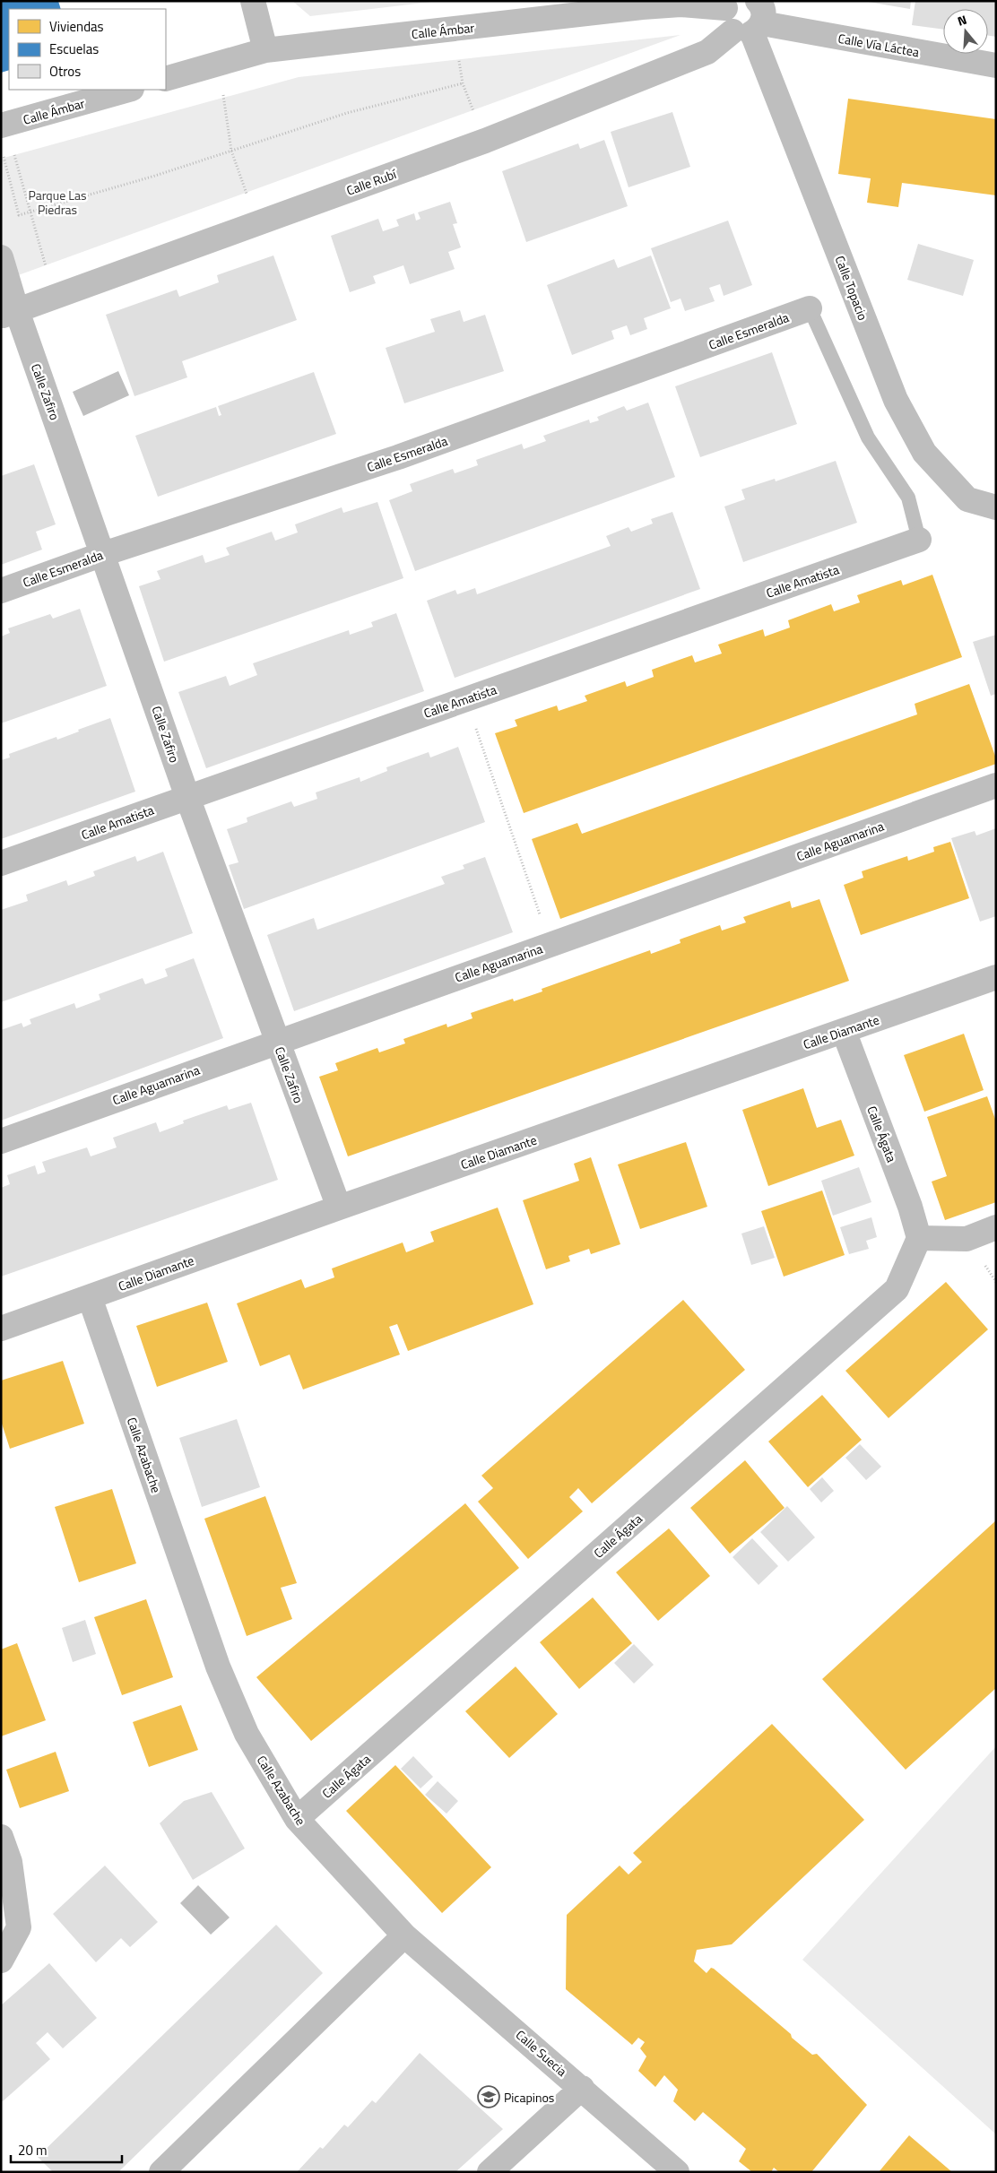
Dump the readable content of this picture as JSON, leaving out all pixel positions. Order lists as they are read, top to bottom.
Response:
{
  "streets": {
    "street": [
      "Calle Ámbar",
      "Calle Vía Láctea",
      "Calle Rubí",
      "Calle Topacio",
      "Calle Esmeralda",
      "Calle Zafiro",
      "Calle Amatista",
      "Calle Aguamarina",
      "Calle Diamante",
      "Calle Ágata",
      "Calle Azabache",
      "Calle Suecia"
    ]
  },
  "crossings": [
    ["Calle Ámbar", "Calle Topacio"],
    ["Calle Vía Láctea", "Calle Rubí"],
    ["Calle Vía Láctea", "Calle Topacio"],
    ["Calle Rubí", "Calle Topacio"],
    ["Calle Rubí", "Calle Zafiro"],
    ["Calle Esmeralda", "Calle Zafiro"],
    ["Calle Zafiro", "Calle Amatista"],
    ["Calle Zafiro", "Calle Aguamarina"],
    ["Calle Zafiro", "Calle Diamante"],
    ["Calle Diamante", "Calle Ágata"],
    ["Calle Diamante", "Calle Azabache"],
    ["Calle Ágata", "Calle Azabache"],
    ["Calle Azabache", "Calle Suecia"]
  ],
  "parks": ["Parque Las Piedras"],
  "places": {
    "school or university": ["Picapinos"]
  },
  "legend": ["Viviendas", "Escuelas", "Otros"],
  "scale_bar": "20 m",
  "north": "top"
}
